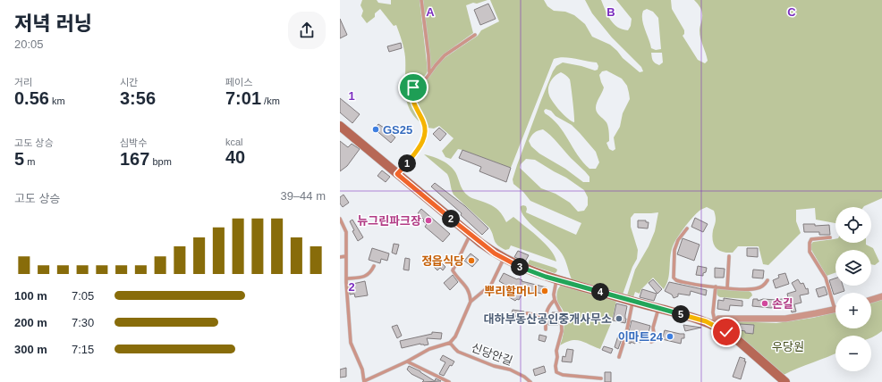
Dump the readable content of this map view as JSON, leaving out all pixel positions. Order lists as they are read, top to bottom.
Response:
{
  "streets": {
    "lane": ["신당안길"]
  },
  "parks": ["우당원"],
  "places": [
    "GS25",
    "뉴그린파크장",
    "정읍식당",
    "뿌리할머니",
    "손길",
    "대하부동산공인중개사무소",
    "이마트24"
  ],
  "page": {
    "heading": ["저녁 러닝", "20:05"],
    "stats": [
      ["거리", "0.56 km"],
      ["시간", "3:56"],
      ["페이스", "7:01 /km"],
      ["고도 상승", "5 m"],
      ["심박수", "167 bpm"],
      ["kcal", "40"]
    ],
    "pins": [
      "1",
      "2",
      "3",
      "4",
      "5"
    ],
    "chart": ["고도 상승", "39–44 m"],
    "map_buttons": ["+", "−"],
    "list": [
      {
        "name": "100 m",
        "note": "7:05"
      },
      {
        "name": "200 m",
        "note": "7:30"
      },
      {
        "name": "300 m",
        "note": "7:15"
      }
    ]
  },
  "grid": {
    "columns": ["A", "B", "C"],
    "rows": ["1", "2"]
  }
}
